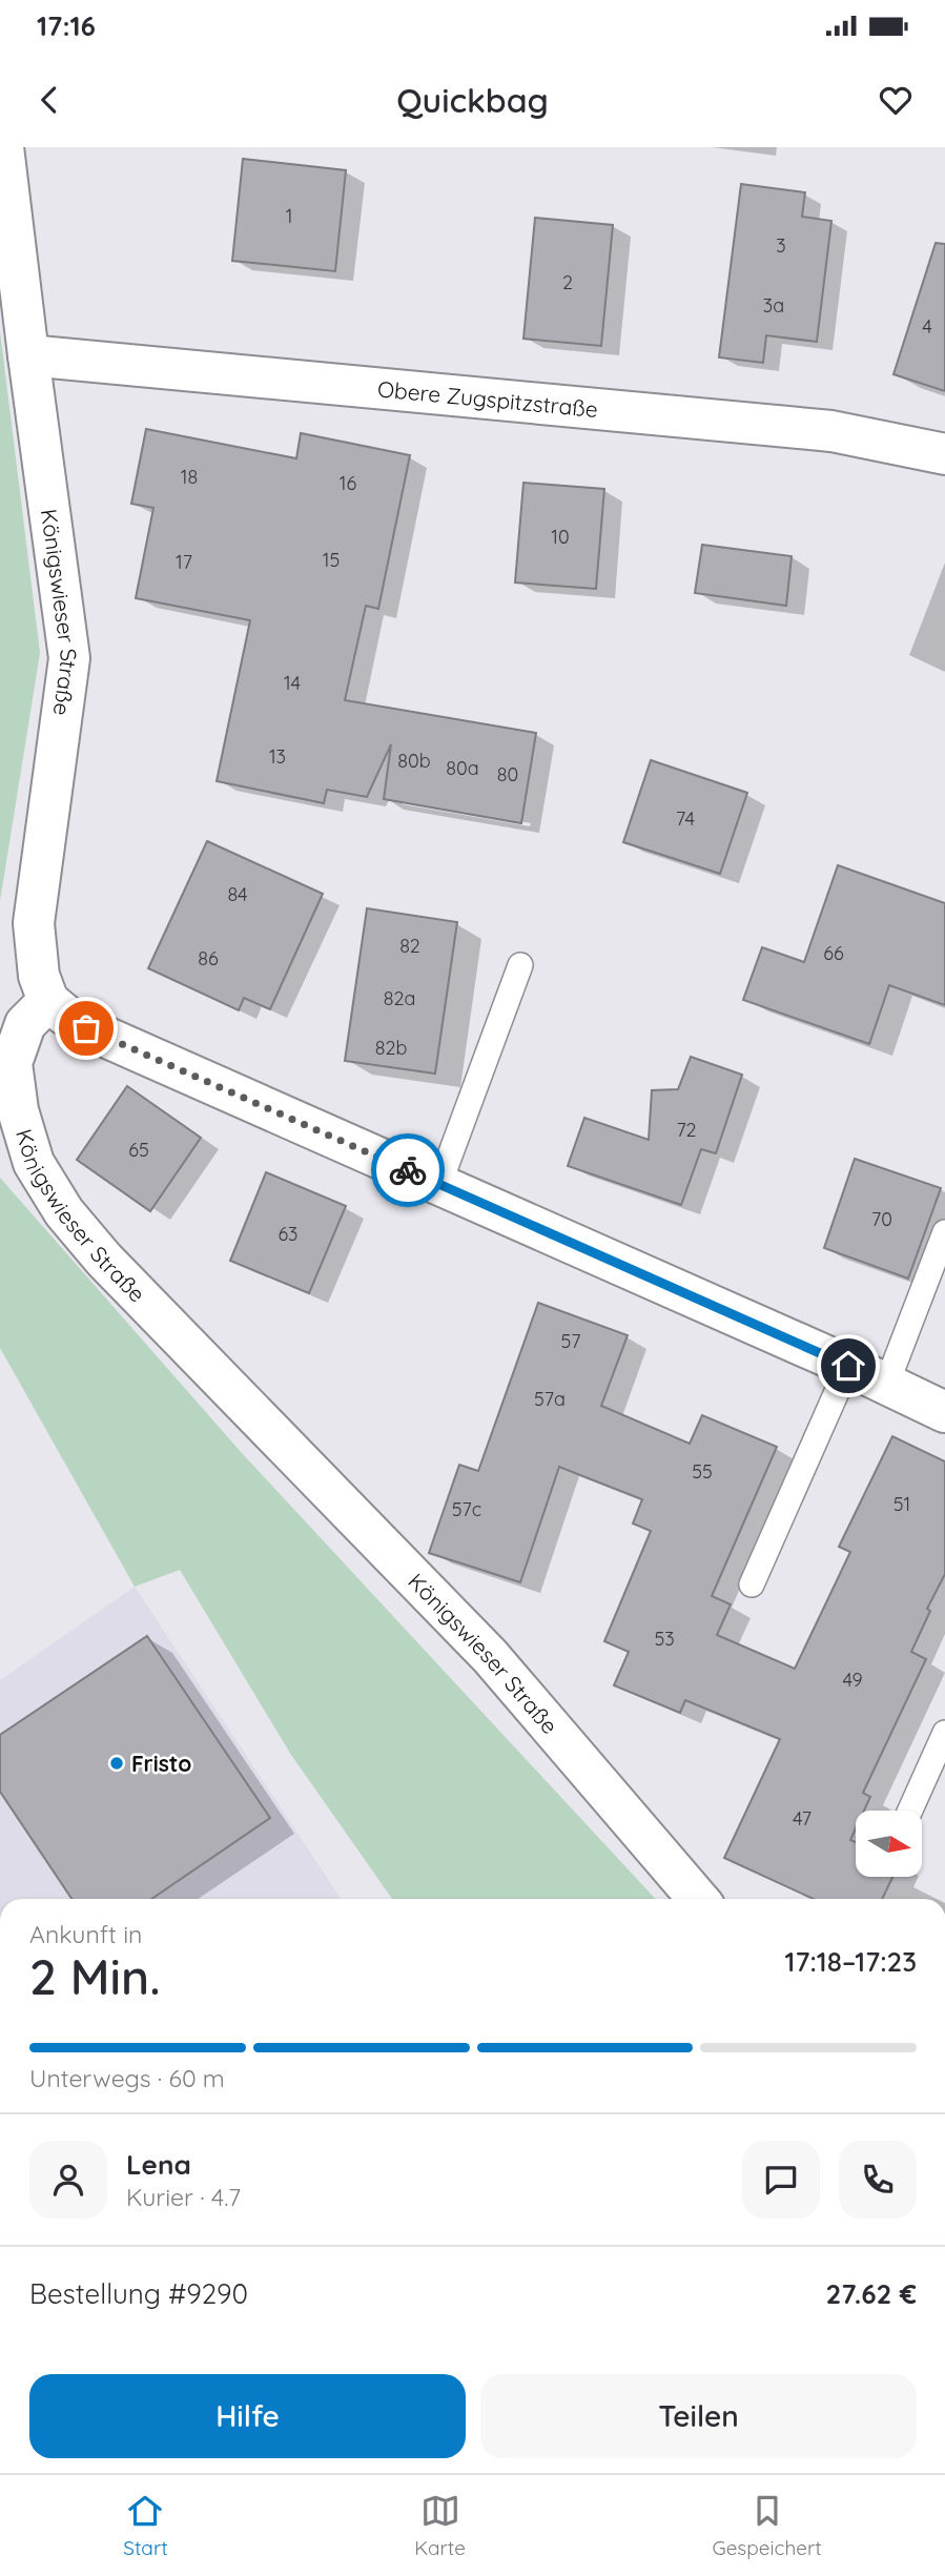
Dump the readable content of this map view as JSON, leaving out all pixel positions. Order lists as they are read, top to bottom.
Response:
{
  "streets": {
    "street": ["Obere Zugspitzstraße", "Königswieser Straße"]
  },
  "crossings": [
    ["Obere Zugspitzstraße", "Königswieser Straße"]
  ],
  "places": ["Fristo"],
  "house_numbers": [
    "1",
    "3",
    "2",
    "3a",
    "4",
    "18",
    "16",
    "10",
    "15",
    "17",
    "14",
    "13",
    "80b",
    "80a",
    "80",
    "74",
    "84",
    "82",
    "66",
    "86",
    "82a",
    "82b",
    "72",
    "65",
    "70",
    "63",
    "57",
    "57a",
    "55",
    "51",
    "57c",
    "53",
    "49",
    "47"
  ],
  "north": "right",
  "page": {
    "status": "17:16",
    "header": "Quickbag",
    "heading": ["2 Min.", "Ankunft in", "17:18–17:23"],
    "panel": [
      "Lena",
      "Kurier · 4.7",
      "Bestellung #9290",
      "27.62 €"
    ],
    "bar": "Unterwegs · 60 m",
    "buttons": ["Hilfe", "Teilen"],
    "tabs": ["Start", "Karte", "Gespeichert"]
  }
}
